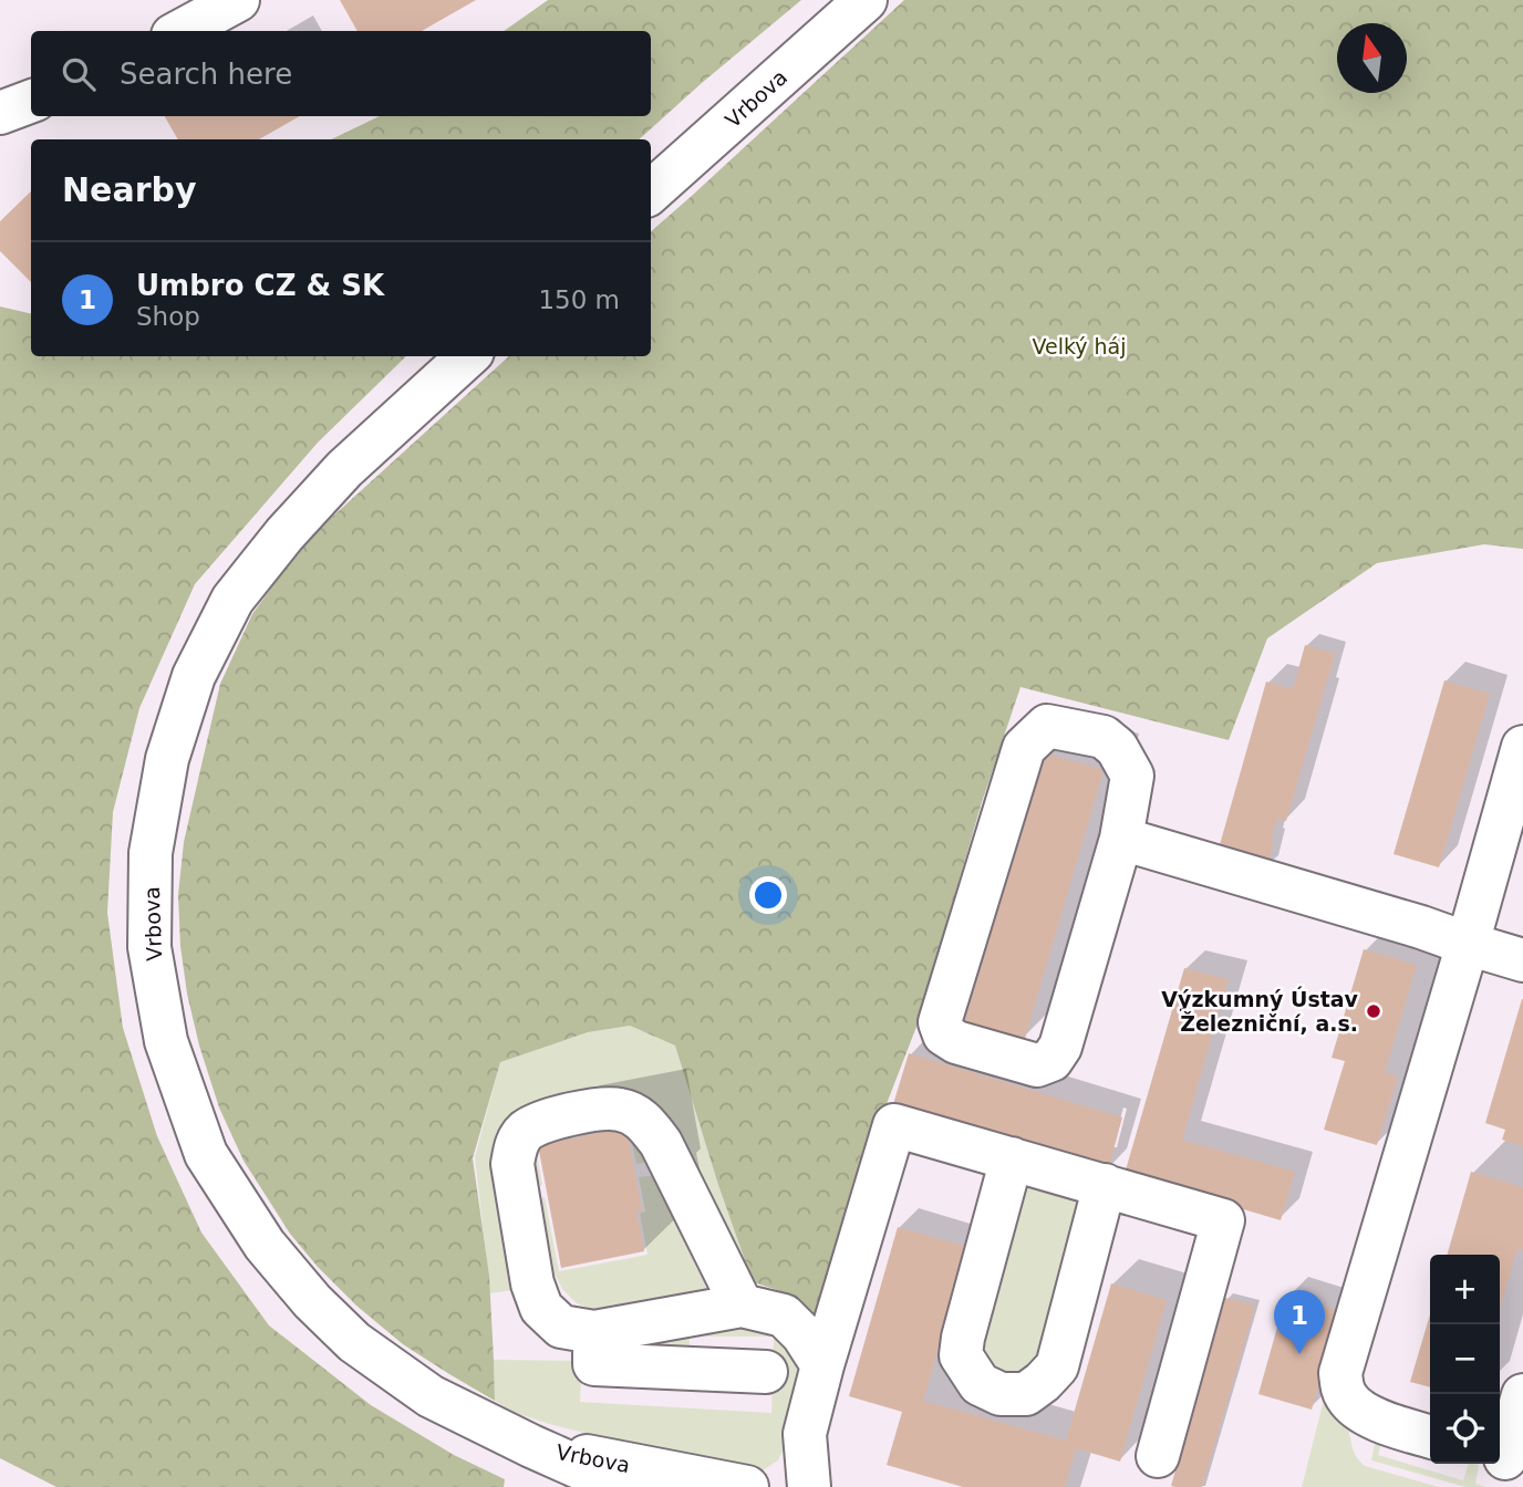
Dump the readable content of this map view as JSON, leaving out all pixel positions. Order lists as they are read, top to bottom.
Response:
{
  "streets": {
    "main road": ["Vrbova"]
  },
  "parks": ["Velký háj"],
  "places": ["Výzkumný Ústav Železniční, a.s."],
  "north": "top",
  "page": {
    "search": "Search here",
    "heading": "Nearby",
    "list": [
      {
        "mark": "1",
        "name": "Umbro CZ & SK",
        "note": "Shop",
        "value": "150 m"
      }
    ],
    "map_buttons": ["+", "−"],
    "pins": "1"
  }
}
